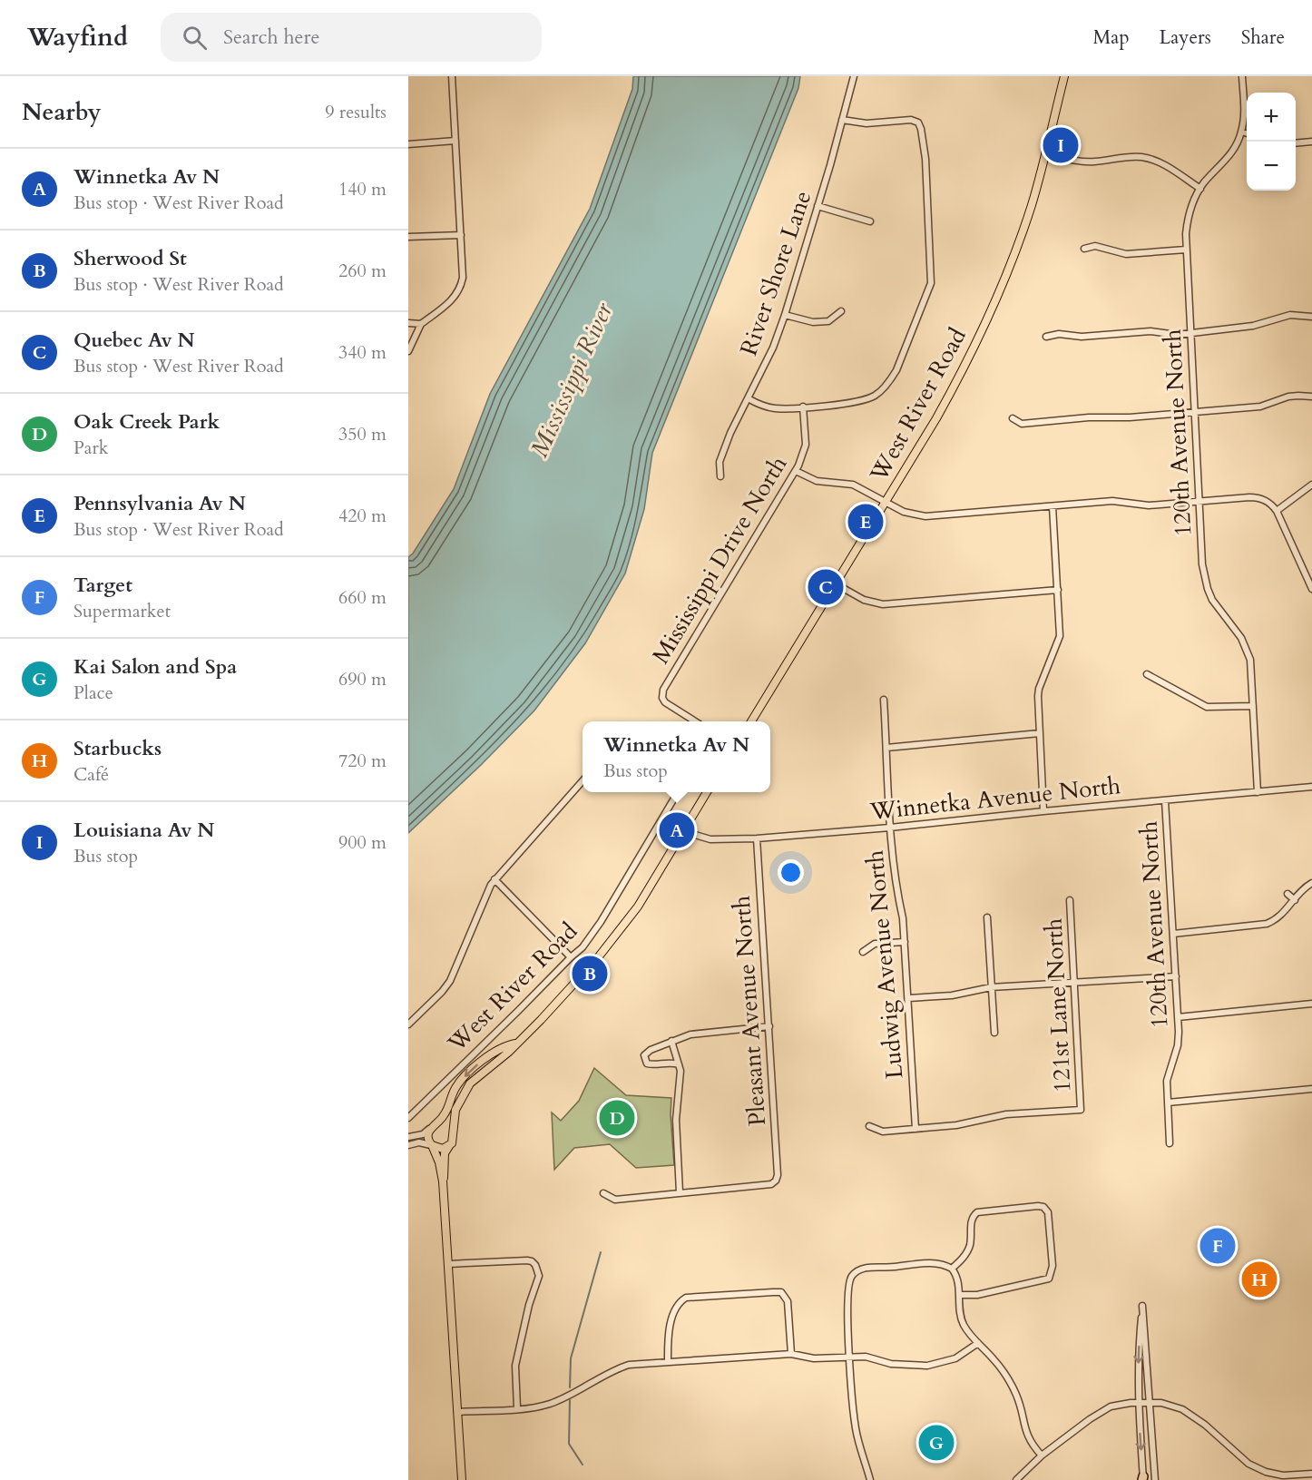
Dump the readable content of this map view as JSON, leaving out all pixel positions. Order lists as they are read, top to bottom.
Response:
{
  "streets": {
    "main road": ["West River Road"],
    "street": [
      "River Shore Lane",
      "120th Avenue North",
      "Mississippi Drive North",
      "Winnetka Avenue North",
      "Ludwig Avenue North",
      "121st Lane North",
      "Pleasant Avenue North"
    ]
  },
  "crossings": [
    ["West River Road", "Winnetka Avenue North"],
    ["120th Avenue North", "Winnetka Avenue North"],
    ["Winnetka Avenue North", "Ludwig Avenue North"],
    ["Winnetka Avenue North", "Pleasant Avenue North"],
    ["Ludwig Avenue North", "121st Lane North"]
  ],
  "water": ["Mississippi River"],
  "page": {
    "header": "Wayfind",
    "search": "Search here",
    "nav": ["Map", "Layers", "Share"],
    "heading": ["Nearby", "9 results"],
    "map_buttons": ["+", "−"],
    "pins": [
      "I",
      "E",
      "C",
      "A",
      "B",
      "D",
      "F",
      "H",
      "G"
    ],
    "list": [
      {
        "mark": "A",
        "name": "Winnetka Av N",
        "note": "Bus stop · West River Road",
        "value": "140 m"
      },
      {
        "mark": "B",
        "name": "Sherwood St",
        "note": "Bus stop · West River Road",
        "value": "260 m"
      },
      {
        "mark": "C",
        "name": "Quebec Av N",
        "note": "Bus stop · West River Road",
        "value": "340 m"
      },
      {
        "mark": "D",
        "name": "Oak Creek Park",
        "note": "Park",
        "value": "350 m"
      },
      {
        "mark": "E",
        "name": "Pennsylvania Av N",
        "note": "Bus stop · West River Road",
        "value": "420 m"
      },
      {
        "mark": "F",
        "name": "Target",
        "note": "Supermarket",
        "value": "660 m"
      },
      {
        "mark": "G",
        "name": "Kai Salon and Spa",
        "note": "Place",
        "value": "690 m"
      },
      {
        "mark": "H",
        "name": "Starbucks",
        "note": "Café",
        "value": "720 m"
      },
      {
        "mark": "I",
        "name": "Louisiana Av N",
        "note": "Bus stop",
        "value": "900 m"
      }
    ],
    "popup": ["Winnetka Av N", "Bus stop"]
  }
}
